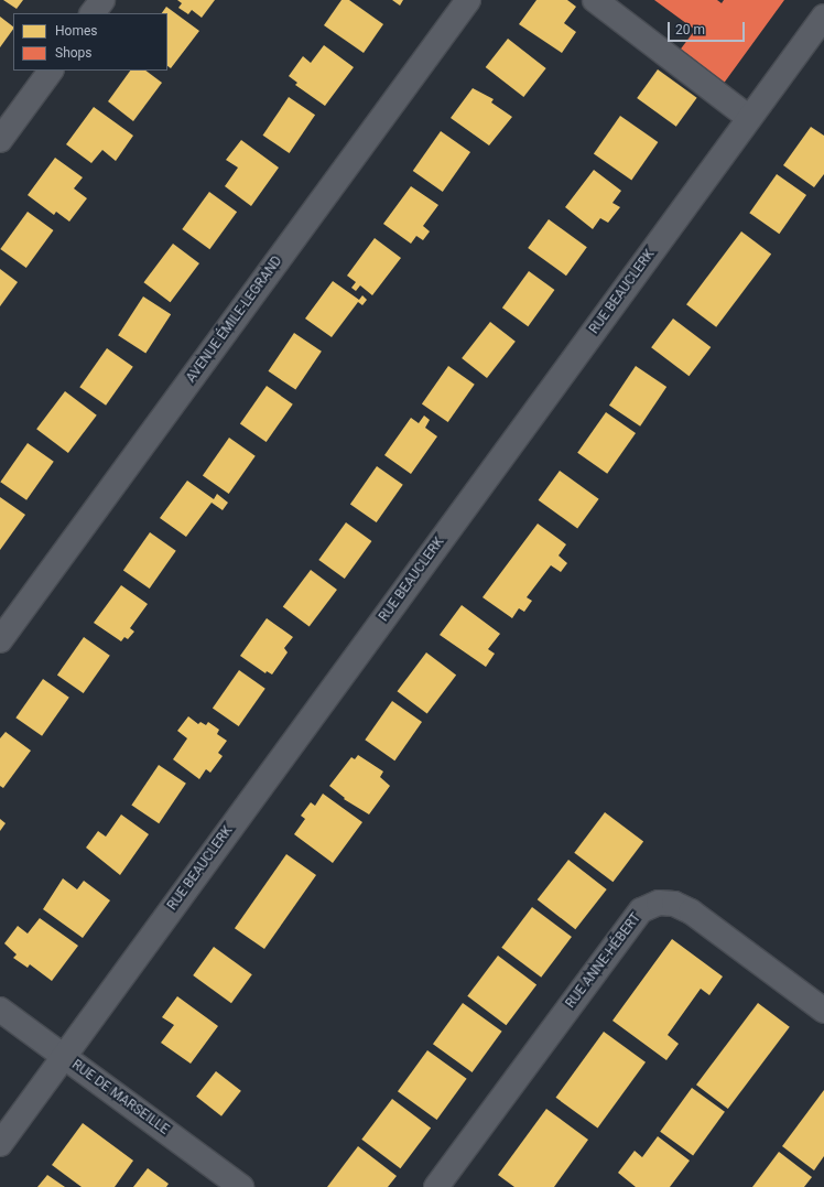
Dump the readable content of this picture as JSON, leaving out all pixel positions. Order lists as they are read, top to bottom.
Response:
{
  "streets": {
    "street": [
      "RUE BEAUCLERK",
      "AVENUE ÉMILE-LEGRAND",
      "RUE ANNE-HÉBERT",
      "RUE DE MARSEILLE"
    ]
  },
  "crossings": [
    ["RUE BEAUCLERK", "RUE DE MARSEILLE"]
  ],
  "legend": ["Homes", "Shops"],
  "scale_bar": "20 m"
}
